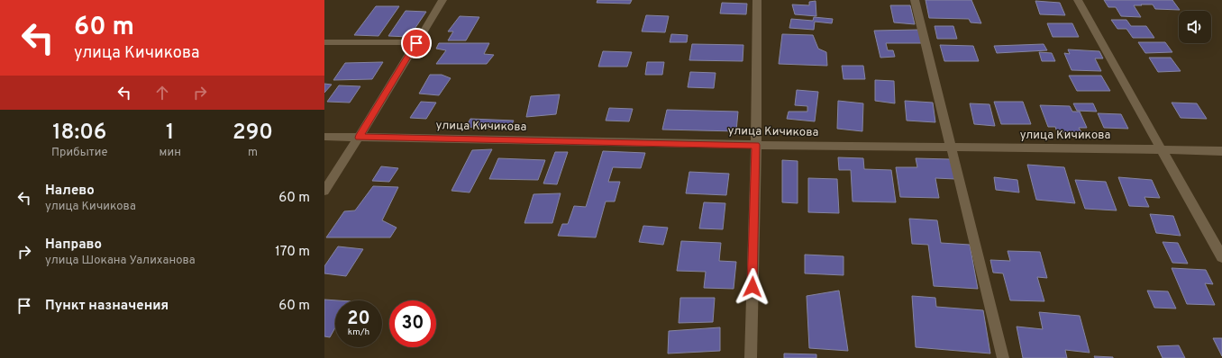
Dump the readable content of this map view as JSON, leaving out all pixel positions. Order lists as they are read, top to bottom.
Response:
{
  "streets": {
    "street": ["улица Кичикова"]
  },
  "page": {
    "turn": ["60 m", "улица Кичикова"],
    "eta": [
      "18:06",
      "Прибытие",
      "1",
      "мин",
      "290",
      "m"
    ],
    "list": [
      {
        "name": "Налево",
        "note": "улица Кичикова",
        "value": "60 m"
      },
      {
        "name": "Направо",
        "note": "улица Шокана Уалиханова",
        "value": "170 m"
      },
      {
        "name": "Пункт назначения",
        "value": "60 m"
      }
    ],
    "speed": "20 km/h",
    "limit": "30"
  }
}
